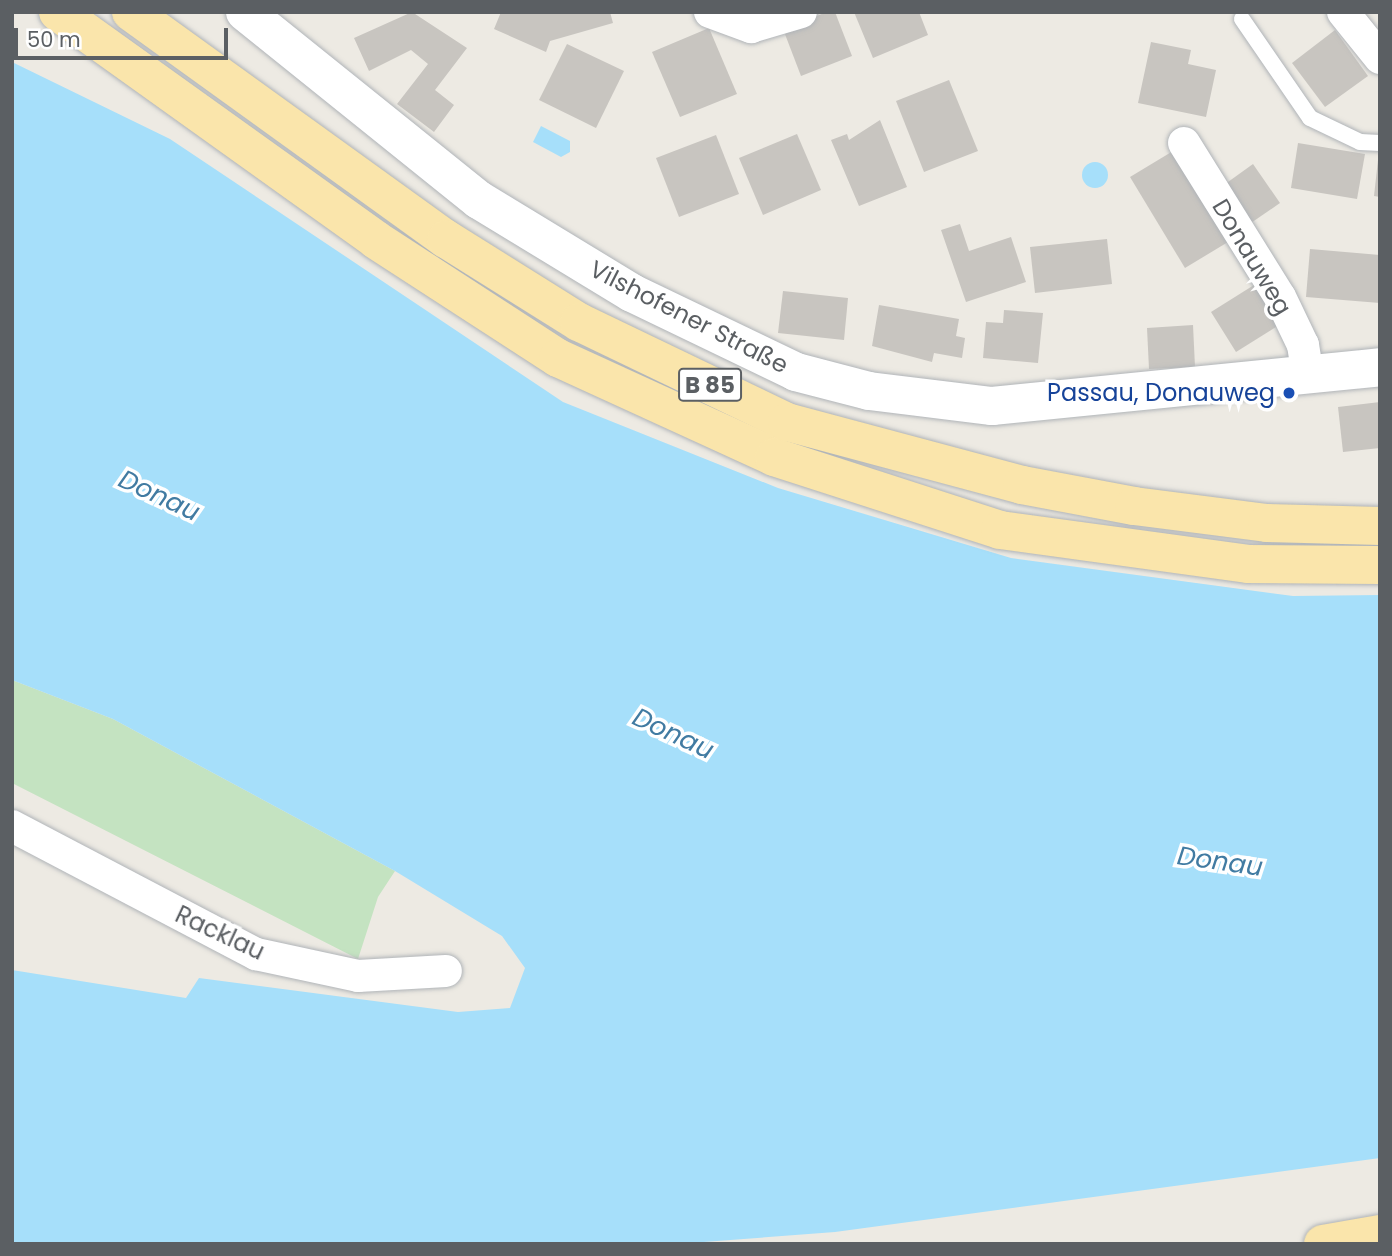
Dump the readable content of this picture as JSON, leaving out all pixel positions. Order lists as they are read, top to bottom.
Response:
{
  "streets": {
    "main road": ["B 85"],
    "street": ["Donauweg", "Vilshofener Straße", "Racklau"]
  },
  "crossings": [
    ["Donauweg", "Vilshofener Straße"]
  ],
  "water": ["Donau"],
  "places": ["Passau, Donauweg"],
  "scale_bar": "50 m"
}
